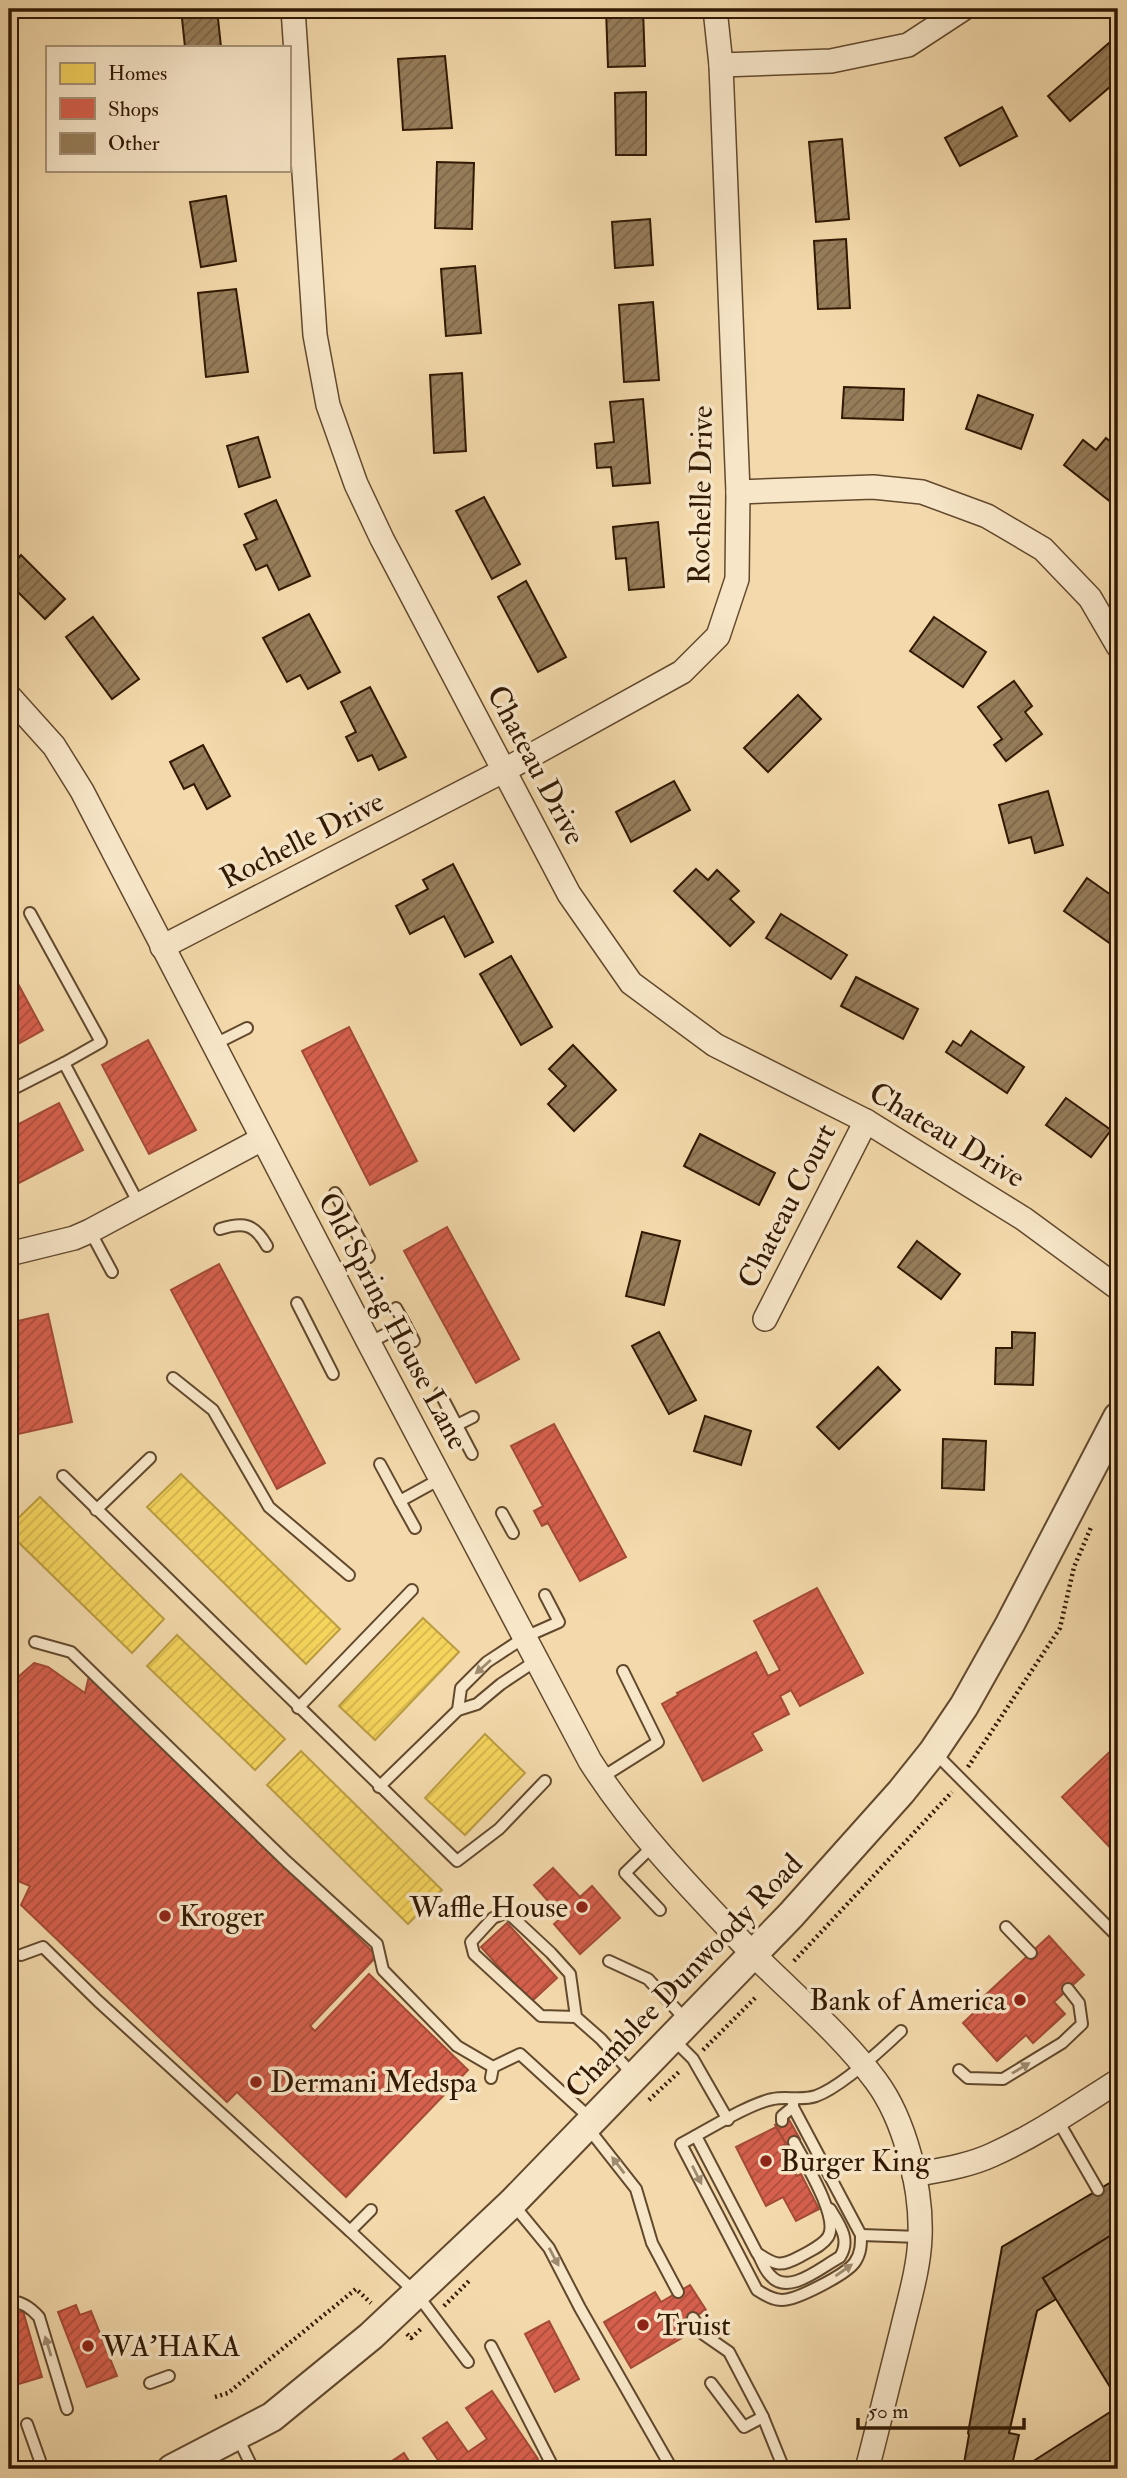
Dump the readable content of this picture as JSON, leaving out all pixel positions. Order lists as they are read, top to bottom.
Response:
{
  "streets": {
    "street": [
      "Rochelle Drive",
      "Chateau Drive",
      "Chateau Court",
      "Old Spring House Lane",
      "Chamblee Dunwoody Road"
    ]
  },
  "crossings": [
    ["Rochelle Drive", "Chateau Drive"],
    ["Rochelle Drive", "Old Spring House Lane"],
    ["Chateau Drive", "Chateau Court"],
    ["Old Spring House Lane", "Chamblee Dunwoody Road"]
  ],
  "places": [
    "Waffle House",
    "Kroger",
    "Bank of America",
    "Dermani Medspa",
    "Burger King",
    "Truist",
    "WA'HAKA"
  ],
  "legend": ["Homes", "Shops", "Other"],
  "scale_bar": "50 m"
}
